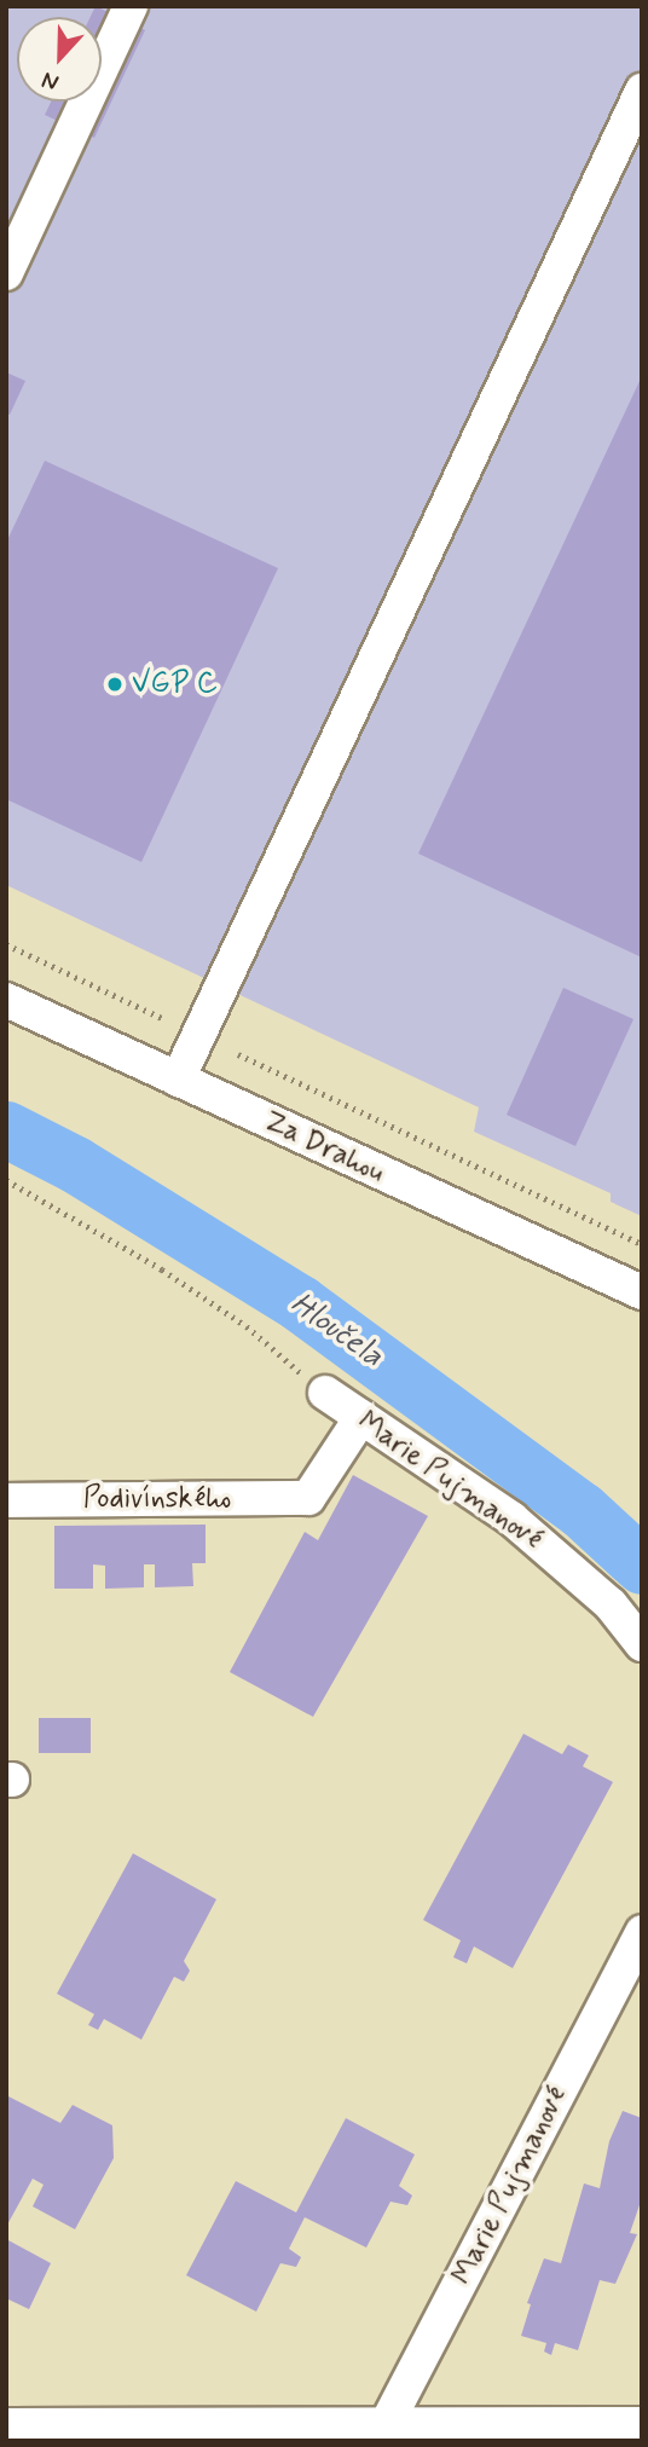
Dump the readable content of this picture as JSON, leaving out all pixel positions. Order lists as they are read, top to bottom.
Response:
{
  "streets": {
    "street": ["Za Drahou", "Marie Pujmanové", "Podivínského"]
  },
  "crossings": [
    ["Marie Pujmanové", "Podivínského"]
  ],
  "water": ["Hloučela"],
  "places": ["VGP C"],
  "north": "bottom"
}
